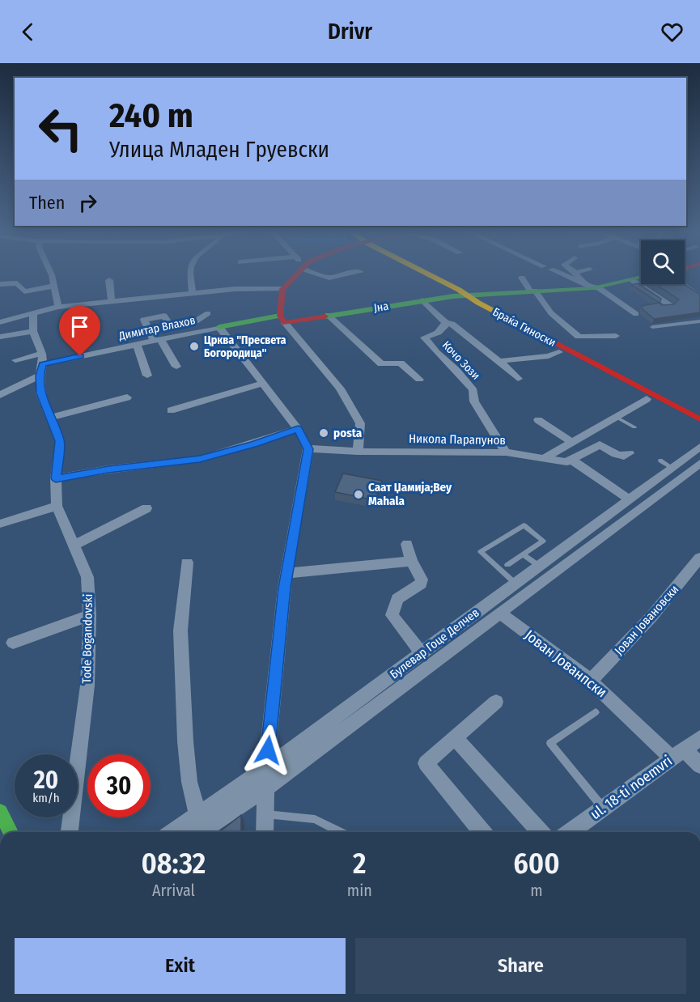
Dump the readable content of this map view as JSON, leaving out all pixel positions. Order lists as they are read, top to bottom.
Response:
{
  "streets": {
    "street": [
      "Јна",
      "Браќа Гиноски",
      "Димитар Влахов",
      "Кочо Зози",
      "Никола Парапунов",
      "Јован Јовановски",
      "Tode Bogandovski",
      "Булевар Гоце Делчев",
      "Јован Јованпски",
      "ul. 18-ti noemvri"
    ]
  },
  "crossings": [
    ["Јна", "Браќа Гиноски"],
    ["Јна", "Димитар Влахов"],
    ["Јна", "Кочо Зози"],
    ["Димитар Влахов", "Tode Bogandovski"],
    ["Кочо Зози", "Никола Парапунов"],
    ["Јован Јовановски", "Јован Јованпски"],
    ["Булевар Гоце Делчев", "Јован Јованпски"],
    ["Јован Јованпски", "ul. 18-ti noemvri"]
  ],
  "places": ["Црква \"Пресвета Богородица\"", "posta", "Саат Џамија;Bey Mahala"],
  "page": {
    "header": "Drivr",
    "turn": ["240 m", "Улица Младен Груевски"],
    "then": "Then",
    "speed": "20 km/h",
    "limit": "30",
    "eta": [
      "08:32",
      "Arrival",
      "2",
      "min",
      "600",
      "m"
    ],
    "buttons": ["Exit", "Share"]
  }
}
